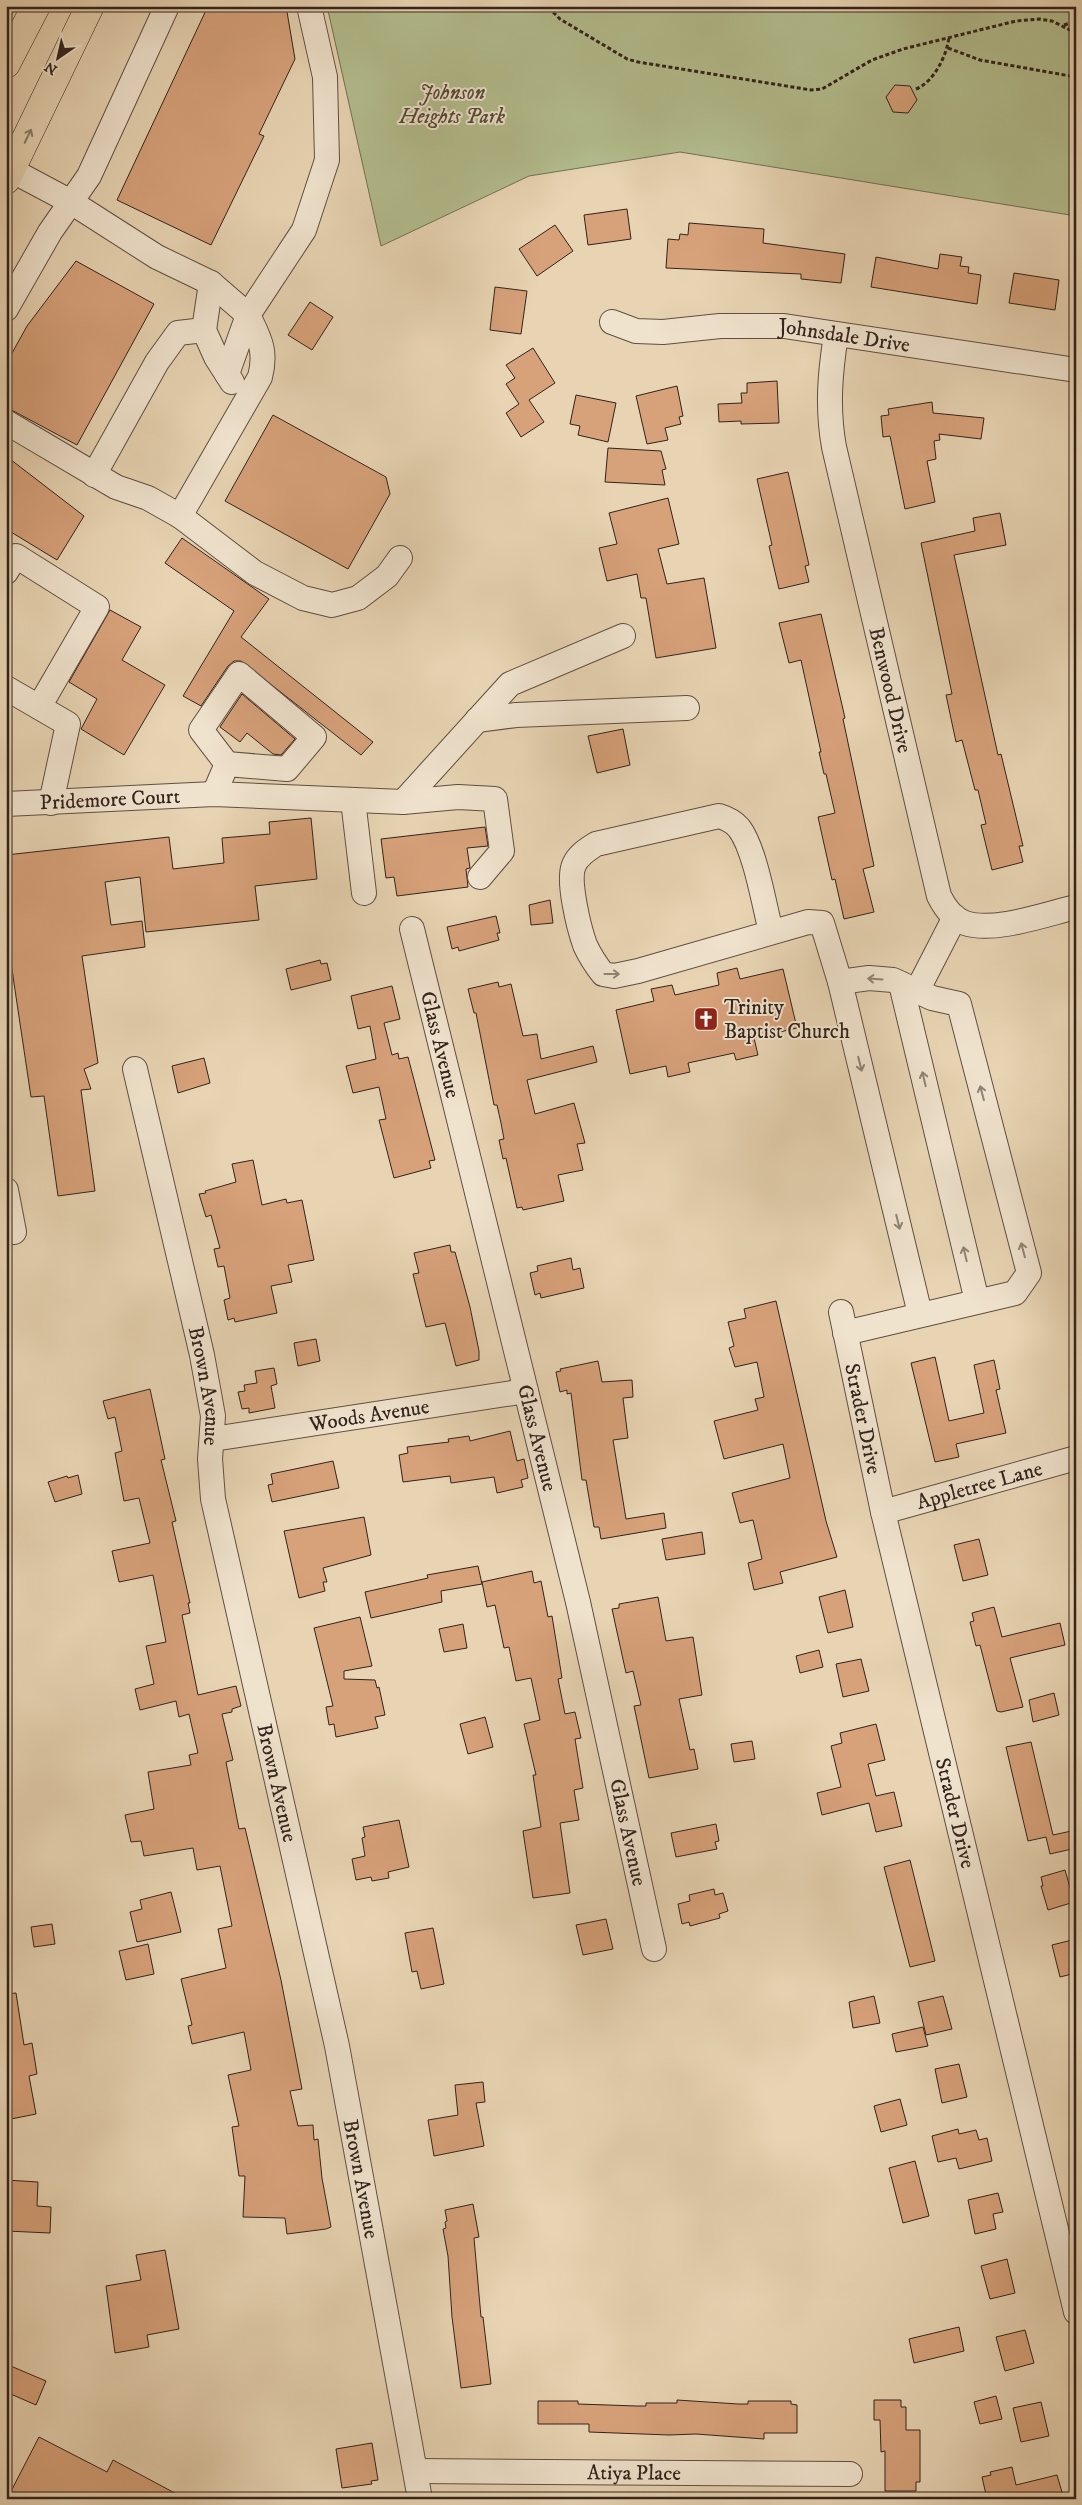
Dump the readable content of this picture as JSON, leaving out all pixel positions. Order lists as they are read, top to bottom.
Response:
{
  "streets": {
    "street": [
      "Johnsdale Drive",
      "Benwood Drive",
      "Pridemore Court",
      "Glass Avenue",
      "Brown Avenue",
      "Woods Avenue",
      "Strader Drive",
      "Appletree Lane",
      "Atiya Place"
    ]
  },
  "crossings": [
    ["Johnsdale Drive", "Benwood Drive"],
    ["Glass Avenue", "Woods Avenue"],
    ["Brown Avenue", "Woods Avenue"],
    ["Brown Avenue", "Atiya Place"],
    ["Strader Drive", "Appletree Lane"]
  ],
  "parks": ["Johnson Heights Park"],
  "places": {
    "church": ["Trinity Baptist Church"]
  },
  "north": "bottom left"
}
